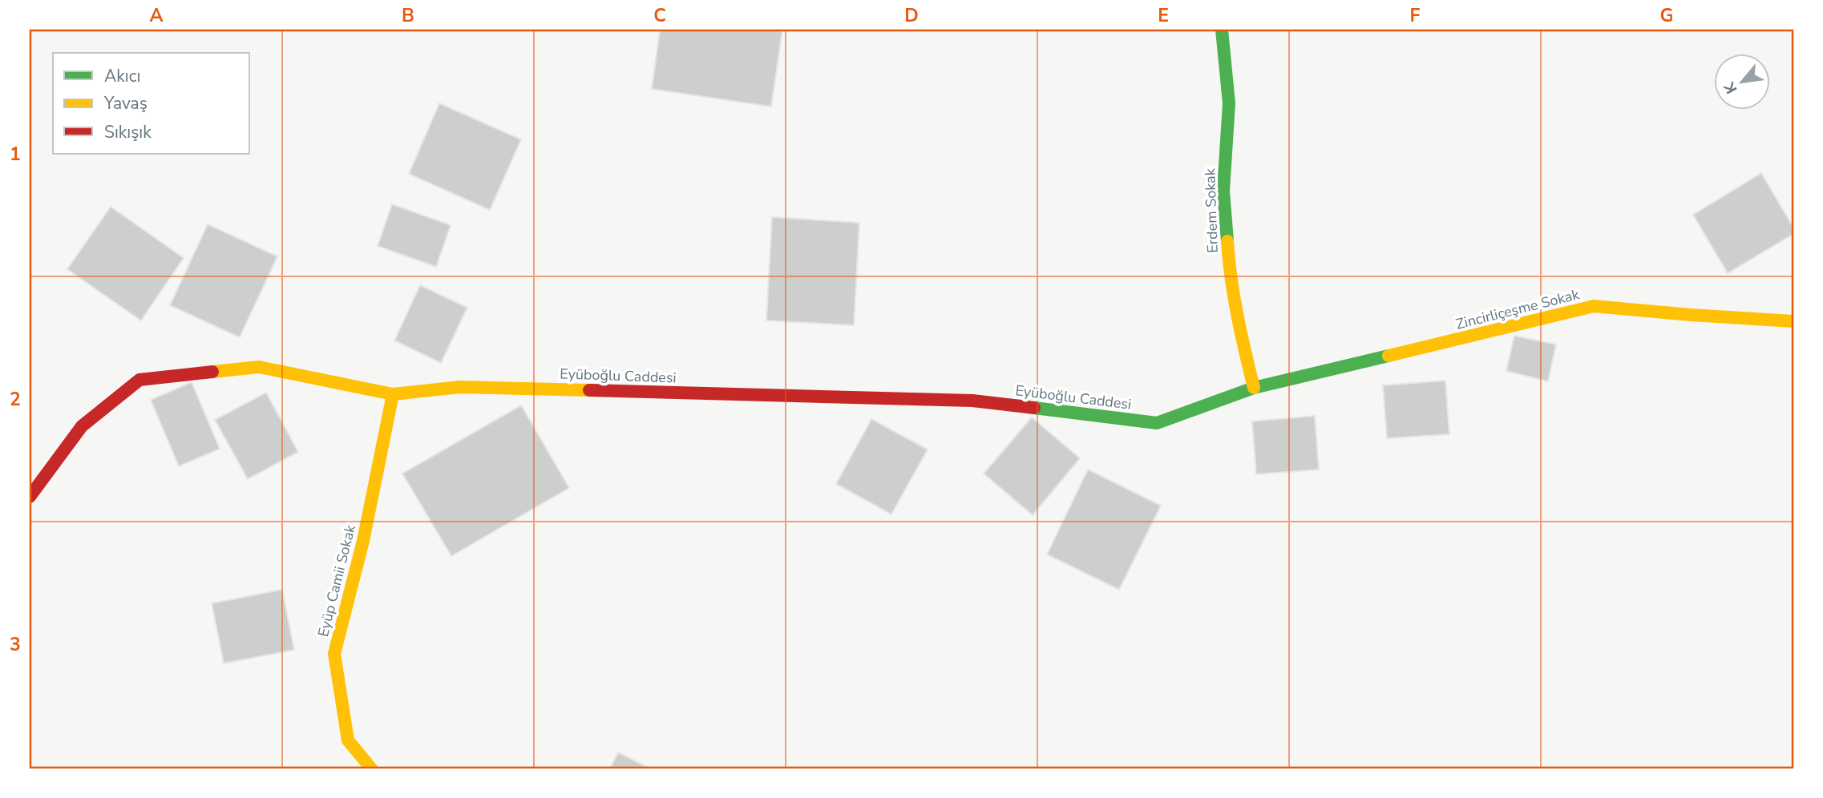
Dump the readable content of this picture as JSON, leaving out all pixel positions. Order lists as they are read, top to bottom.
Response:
{
  "streets": {
    "street": [
      "Erdem Sokak",
      "Zincirliçeşme Sokak",
      "Eyüboğlu Caddesi",
      "Eyüp Camii Sokak"
    ]
  },
  "crossings": [
    ["Erdem Sokak", "Zincirliçeşme Sokak"],
    ["Erdem Sokak", "Eyüboğlu Caddesi"],
    ["Zincirliçeşme Sokak", "Eyüboğlu Caddesi"],
    ["Eyüboğlu Caddesi", "Eyüp Camii Sokak"]
  ],
  "legend": ["Akıcı", "Yavaş", "Sıkışık"],
  "north": "bottom left",
  "grid": {
    "columns": [
      "A",
      "B",
      "C",
      "D",
      "E",
      "F",
      "G"
    ],
    "rows": ["1", "2", "3"]
  }
}
